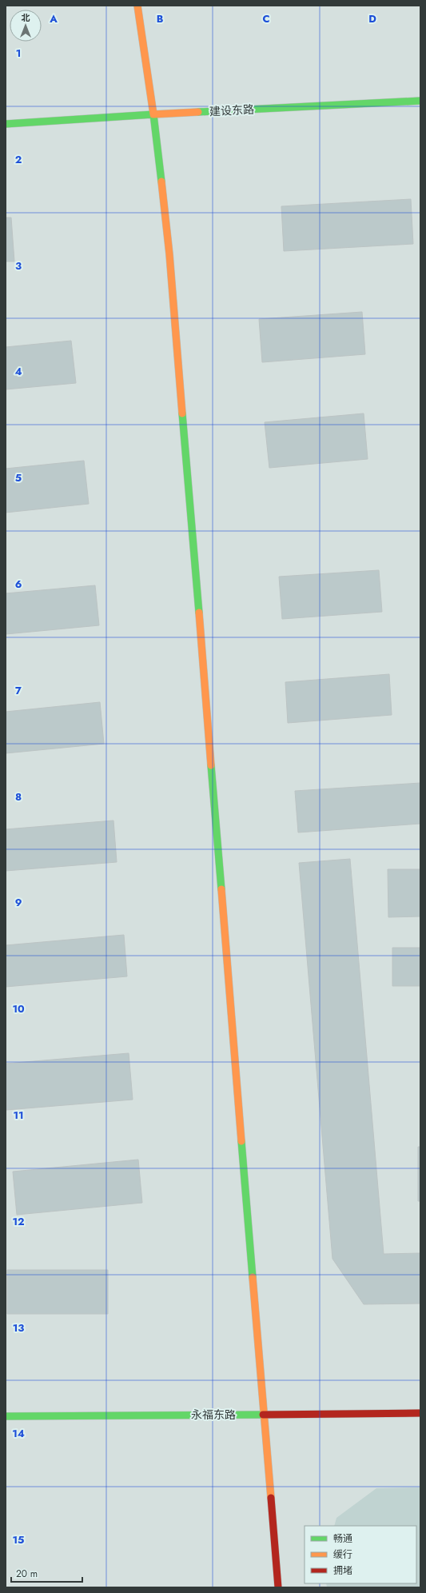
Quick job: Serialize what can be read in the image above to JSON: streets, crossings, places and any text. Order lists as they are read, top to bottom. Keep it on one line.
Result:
{"streets":{"street":["建设东路","永福东路"]},"legend":["畅通","缓行","拥堵"],"scale_bar":"20 m","north":"top","grid":{"columns":["A","B","C","D"],"rows":["1","2","3","4","5","6","7","8","9","10","11","12","13","14","15"]}}
